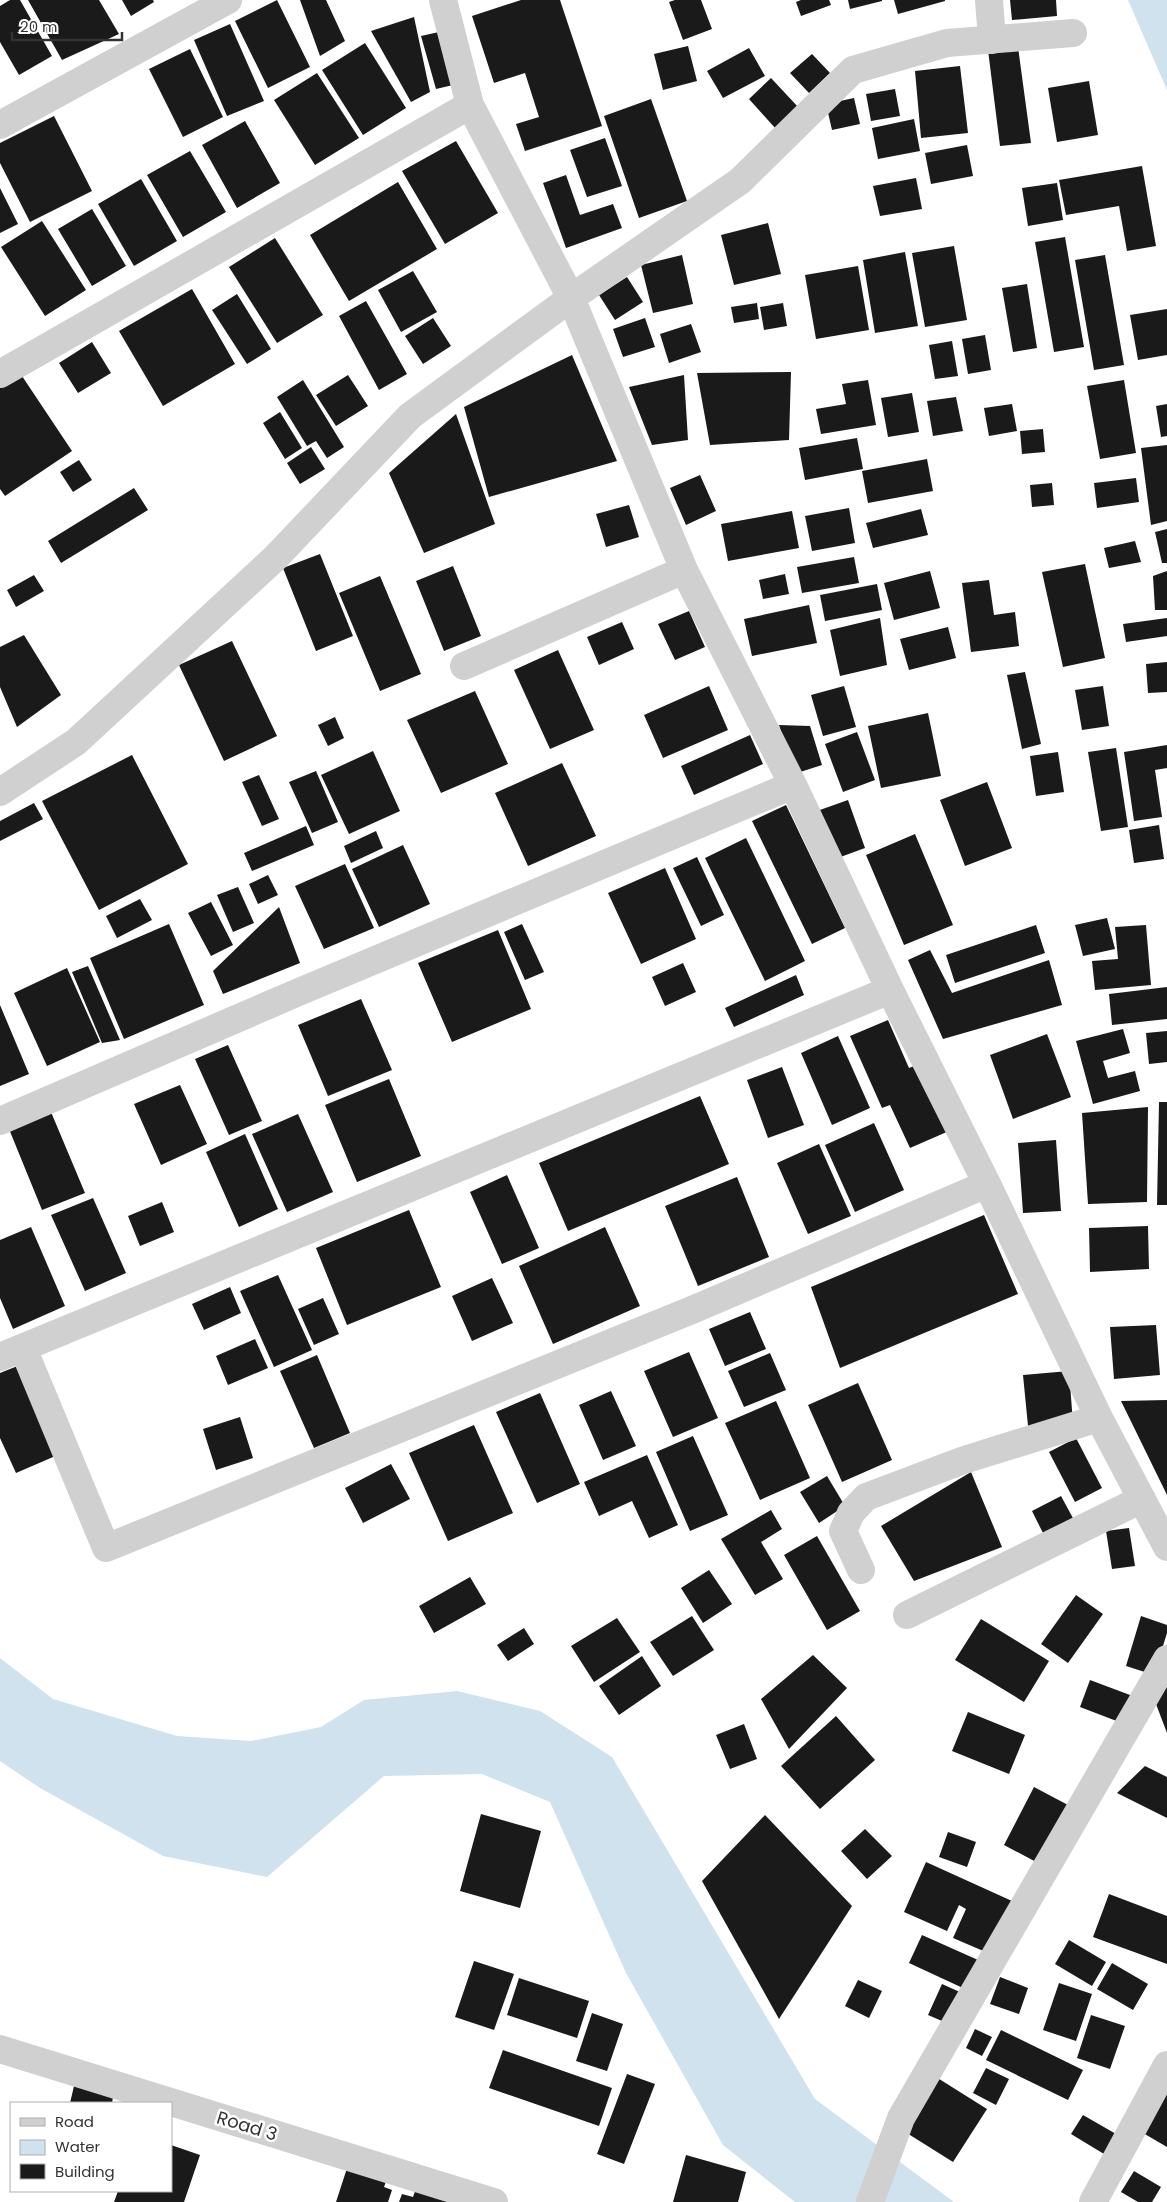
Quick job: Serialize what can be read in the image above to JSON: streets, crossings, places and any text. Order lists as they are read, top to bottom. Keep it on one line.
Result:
{"streets":{"street":["Road 3"]},"legend":["Road","Water","Building"],"scale_bar":"20 m"}
